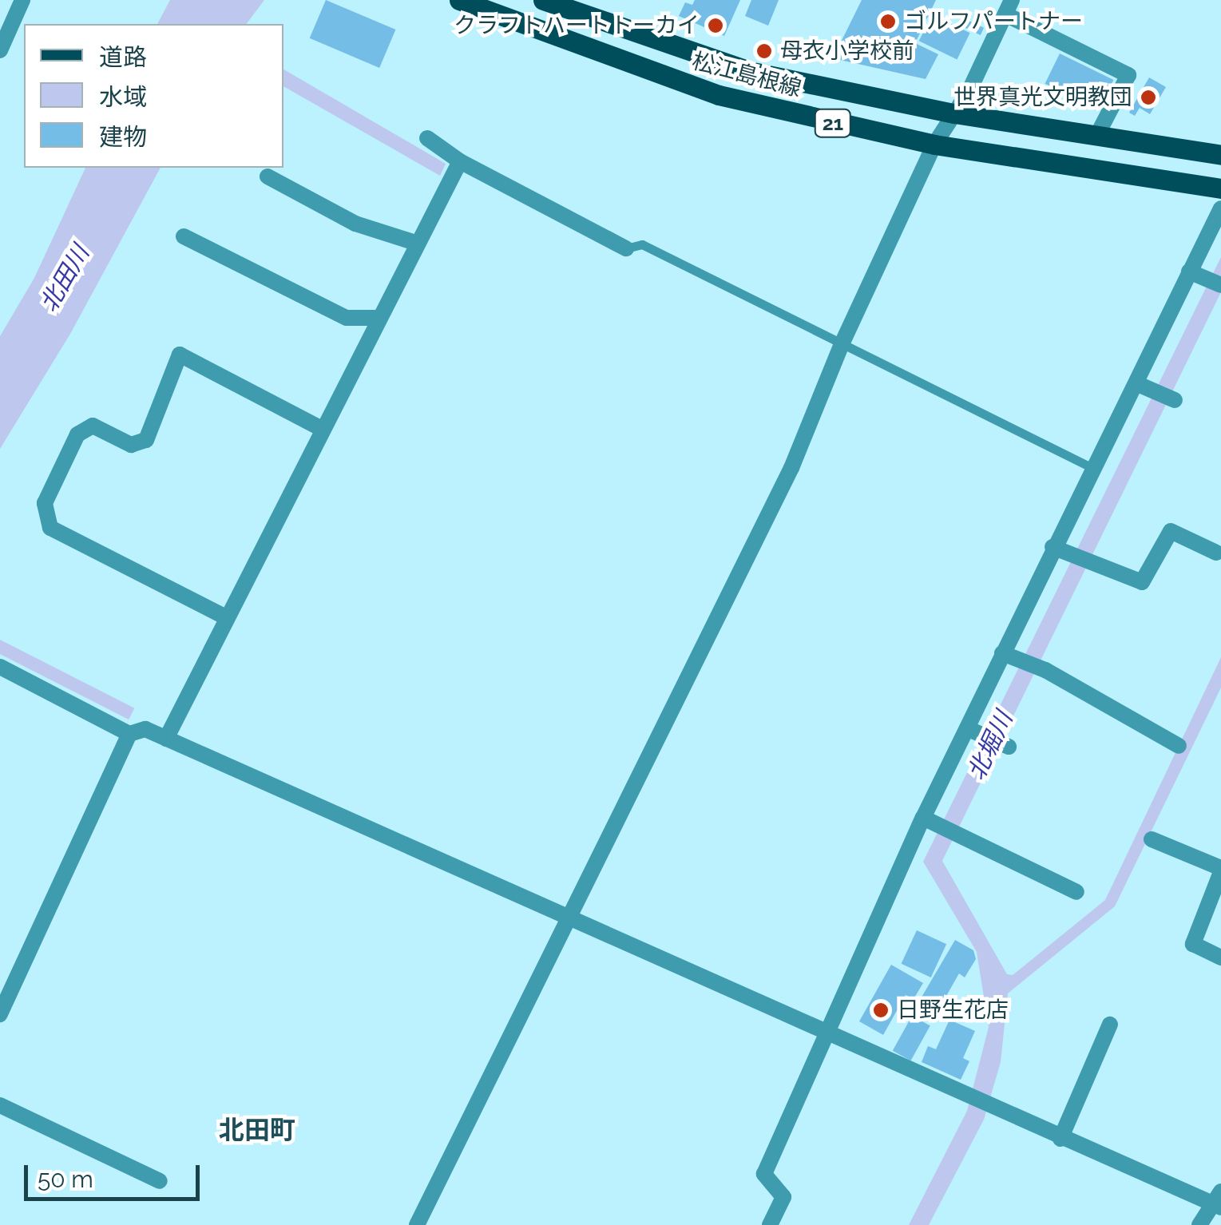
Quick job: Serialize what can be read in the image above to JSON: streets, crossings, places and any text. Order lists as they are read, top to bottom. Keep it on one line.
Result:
{"streets":{"main road":["松江島根線","21"]},"districts":["北田町"],"water":["北田川","北堀川"],"places":["ゴルフパートナー","クラフトハートトーカイ","母衣小学校前","世界真光文明教団","日野生花店"],"legend":["道路","水域","建物"],"scale_bar":"50 m"}
